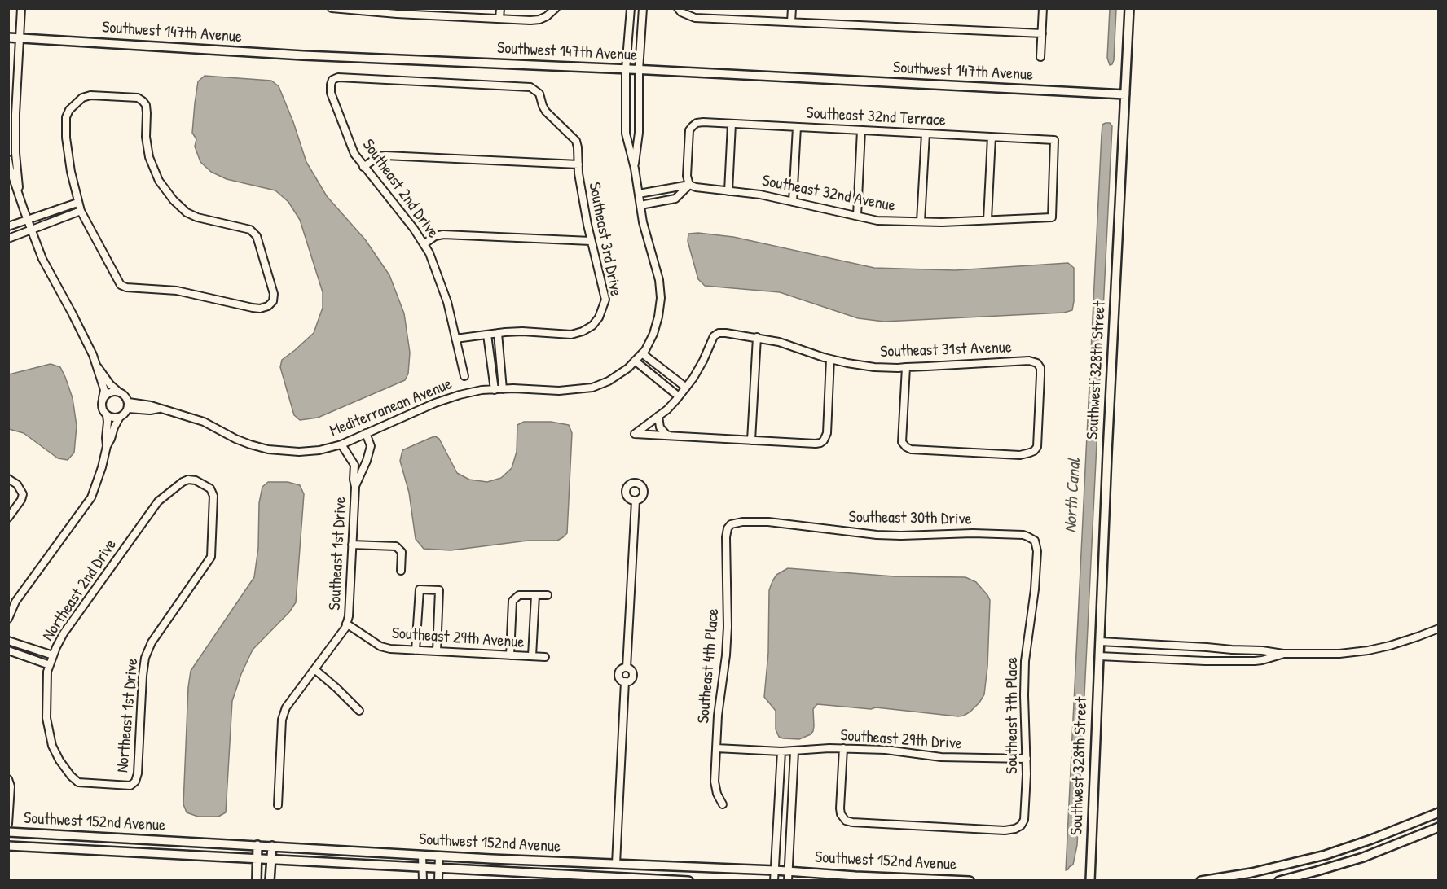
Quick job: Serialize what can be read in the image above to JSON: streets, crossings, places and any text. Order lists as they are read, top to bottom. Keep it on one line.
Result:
{"streets":{"street":["Southwest 147th Avenue","Southeast 32nd Terrace","Southeast 2nd Drive","Southeast 32nd Avenue","Southeast 3rd Drive","Southeast 31st Avenue","Southwest 328th Street","Mediterranean Avenue","Southeast 30th Drive","Southeast 1st Drive","Northeast 2nd Drive","Southeast 29th Avenue","Southeast 4th Place","Northeast 1st Drive","Southeast 7th Place","Southeast 29th Drive","Southwest 152nd Avenue"]},"crossings":[["Southwest 147th Avenue","Southwest 328th Street"],["Southwest 147th Avenue","Mediterranean Avenue"],["Southeast 32nd Terrace","Southeast 32nd Avenue"],["Southeast 2nd Drive","Southeast 3rd Drive"],["Southeast 32nd Avenue","Mediterranean Avenue"],["Mediterranean Avenue","Southeast 1st Drive"],["Southeast 30th Drive","Southeast 4th Place"],["Southeast 30th Drive","Southeast 7th Place"],["Southeast 1st Drive","Southeast 29th Avenue"],["Northeast 2nd Drive","Northeast 1st Drive"],["Southeast 4th Place","Southeast 29th Drive"],["Southeast 7th Place","Southeast 29th Drive"]],"water":["North Canal"]}
